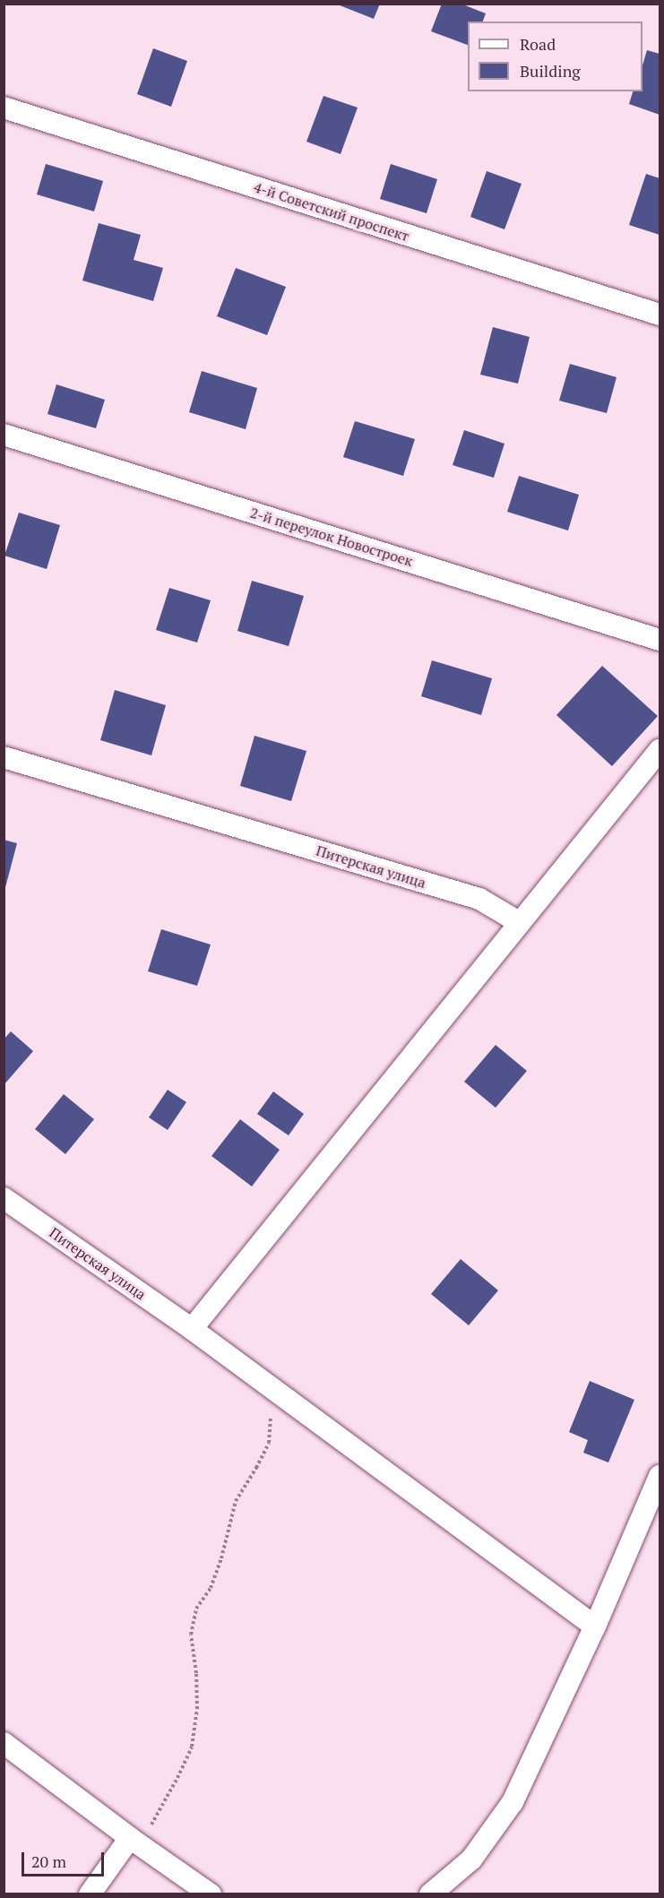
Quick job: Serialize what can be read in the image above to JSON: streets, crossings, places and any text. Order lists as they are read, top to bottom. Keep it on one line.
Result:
{"streets":{"street":["4-й Советский проспект","2-й переулок Новостроек","Питерская улица"]},"legend":["Road","Building"],"scale_bar":"20 m"}
